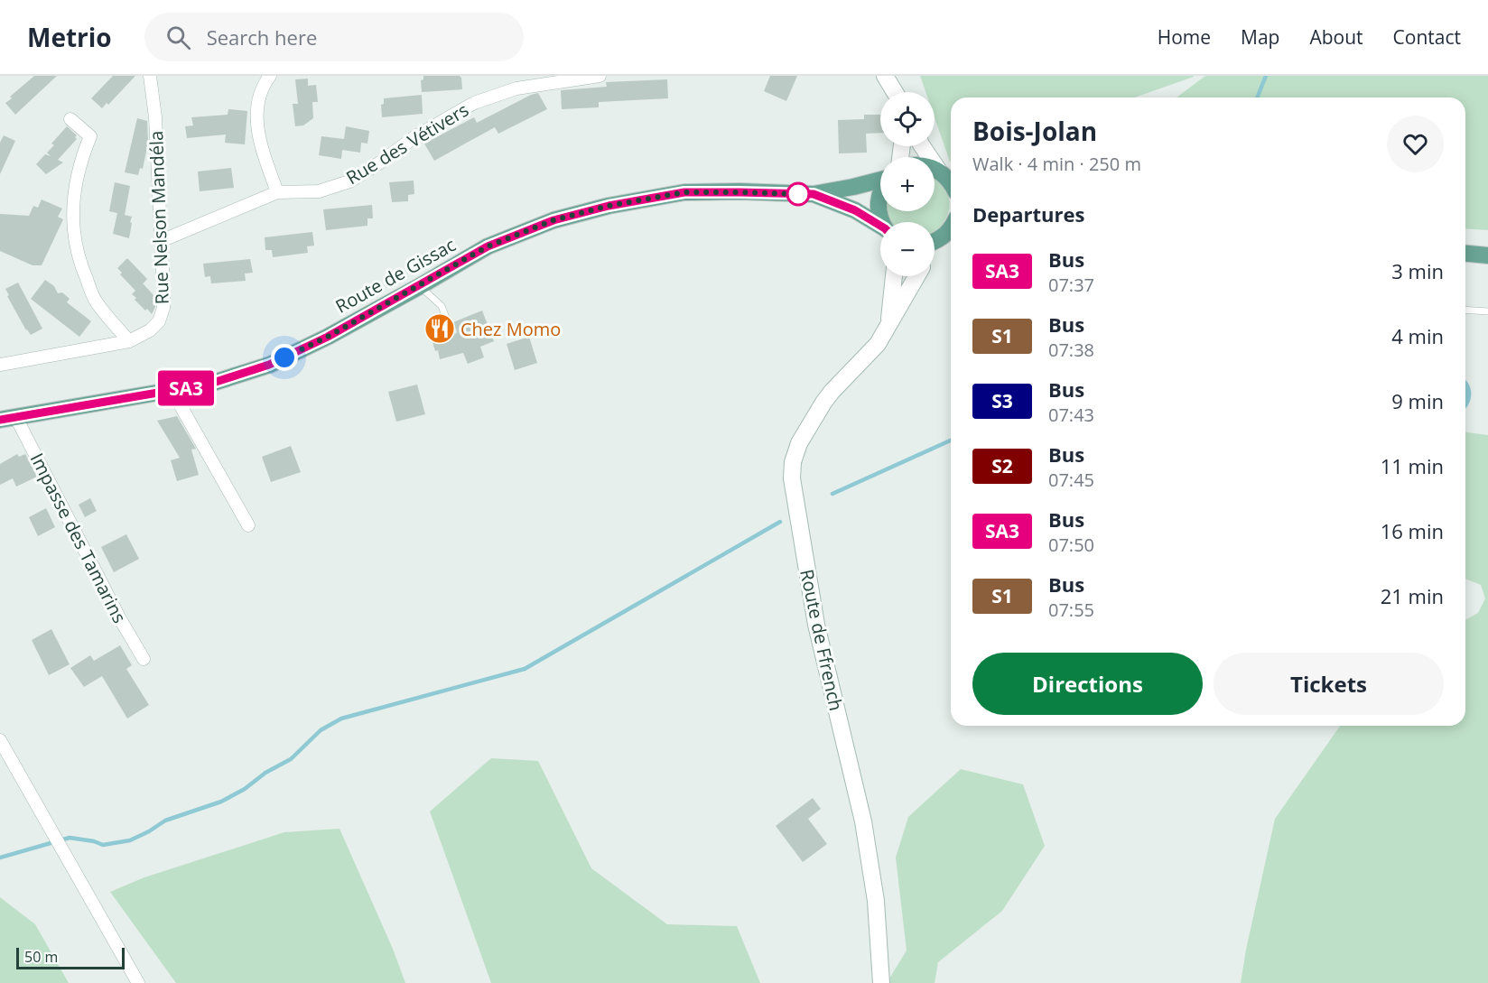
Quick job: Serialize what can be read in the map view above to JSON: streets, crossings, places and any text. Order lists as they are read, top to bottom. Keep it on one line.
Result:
{"streets":{"main road":["Route de Gissac","Route de Ffrench"],"street":["Rue des Vétivers","Rue Nelson Mandéla","Impasse des Tamarins"]},"crossings":[["Route de Gissac","Impasse des Tamarins"]],"places":{"restaurant":["Chez Momo"]},"lines":["bus line SA3"],"scale_bar":"50 m","page":{"header":"Metrio","search":"Search here","nav":["Home","Map","About","Contact"],"on_map":"SA3","map_buttons":["+","−"],"heading":[["Bois-Jolan","Walk · 4 min · 250 m"],"Departures"],"list":[{"mark":"SA3","name":"Bus","note":"07:37","value":"3 min"},{"mark":"S1","name":"Bus","note":"07:38","value":"4 min"},{"mark":"S3","name":"Bus","note":"07:43","value":"9 min"},{"mark":"S2","name":"Bus","note":"07:45","value":"11 min"},{"mark":"SA3","name":"Bus","note":"07:50","value":"16 min"},{"mark":"S1","name":"Bus","note":"07:55","value":"21 min"}],"buttons":["Directions","Tickets"],"scale":"50 m"}}
